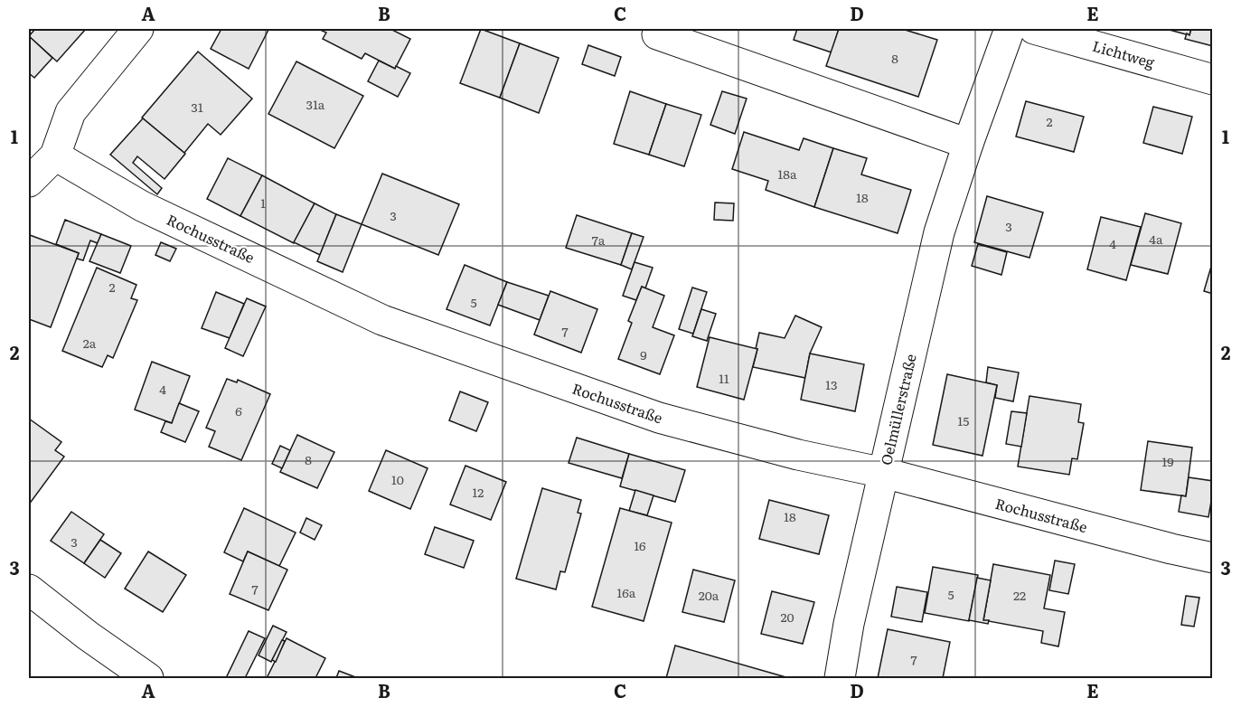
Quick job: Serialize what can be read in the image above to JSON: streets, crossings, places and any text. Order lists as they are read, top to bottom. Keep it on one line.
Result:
{"streets":{"street":["Lichtweg","Rochusstraße","Oelmüllerstraße"]},"crossings":[["Rochusstraße","Oelmüllerstraße"]],"house_numbers":["8","31a","31","2","18a","18","1","3","3","4a","7a","4","2","5","7","2a","9","11","13","4","6","15","8","19","10","12","18","3","16","7","16a","5","20a","22","20","7"],"grid":{"columns":["A","B","C","D","E"],"rows":["1","2","3"]}}
